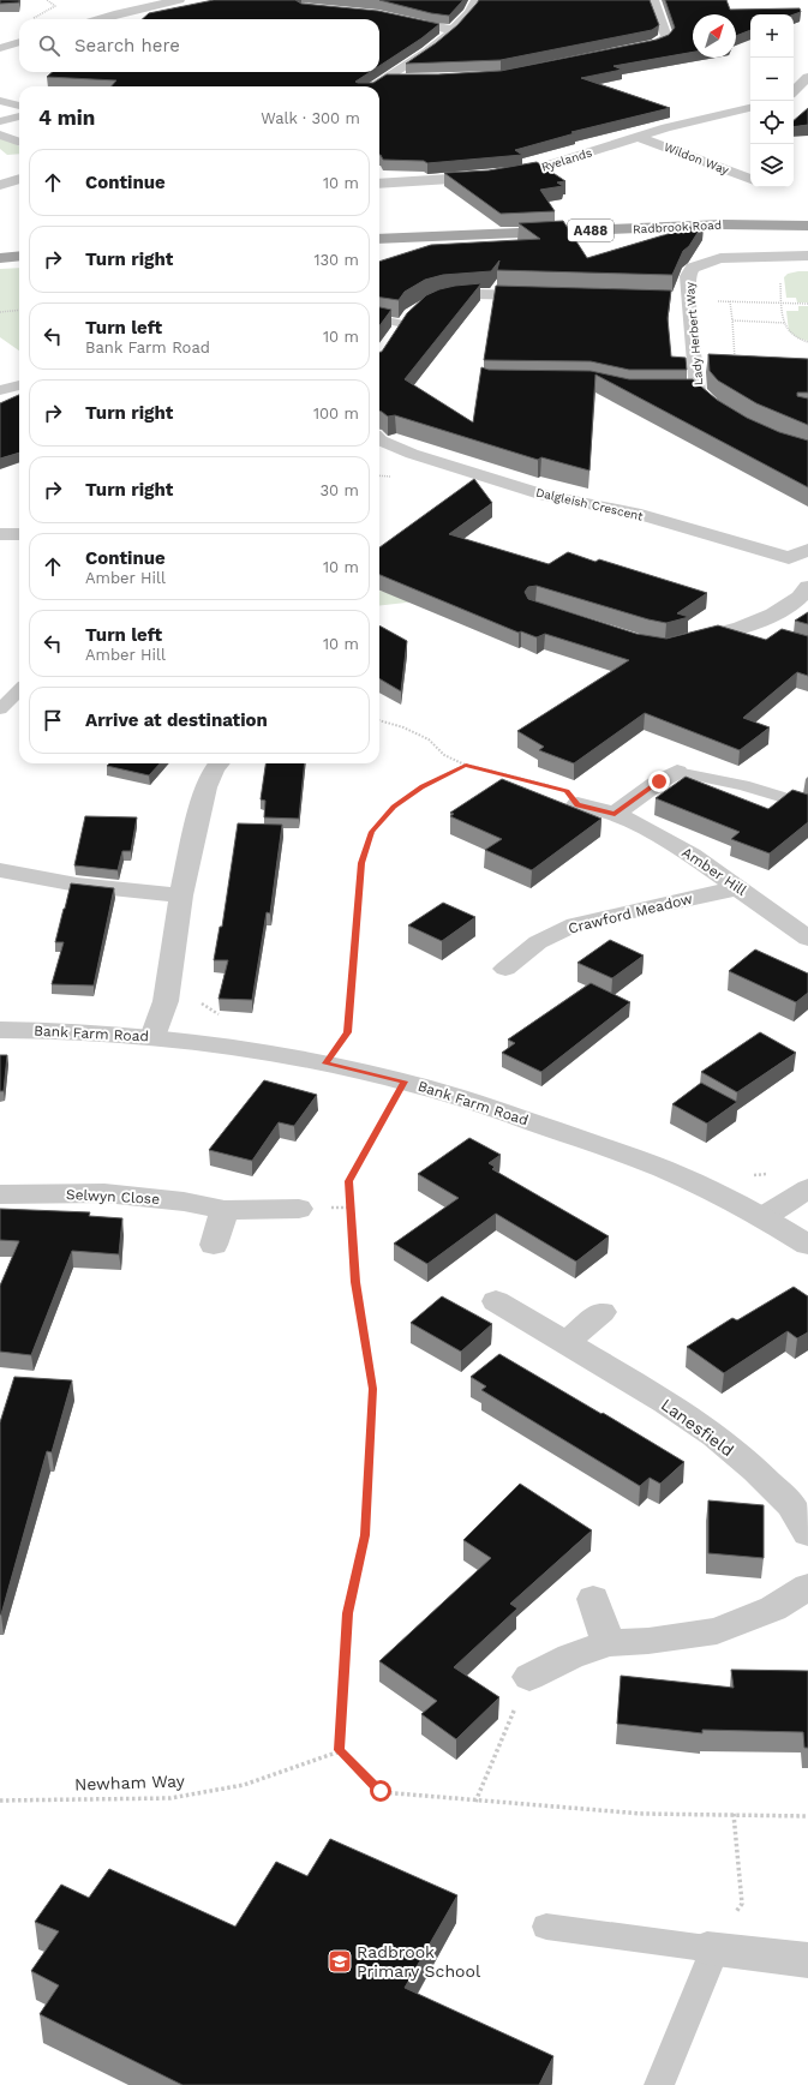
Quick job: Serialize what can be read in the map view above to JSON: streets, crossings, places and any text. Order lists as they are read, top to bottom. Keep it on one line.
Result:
{"streets":{"main road":["Radbrook Road","A488"],"street":["Wildon Way","Ryelands","Lady Herbert Way","Dalgleish Crescent","Amber Hill","Crawford Meadow","Bank Farm Road","Selwyn Close","Lanesfield"],"path":["Newham Way"]},"crossings":[["Wildon Way","Ryelands"],["Amber Hill","Crawford Meadow"]],"places":{"school or university":["Radbrook Primary School"]},"north":"top right","page":{"map_buttons":["+","−"],"search":"Search here","heading":["4 min","Walk · 300 m"],"list":[["Continue","10 m"],["Turn right","130 m"],["Turn left","Bank Farm Road","10 m"],["Turn right","100 m"],["Turn right","30 m"],["Continue","Amber Hill","10 m"],["Turn left","Amber Hill","10 m"],"Arrive at destination"]}}
